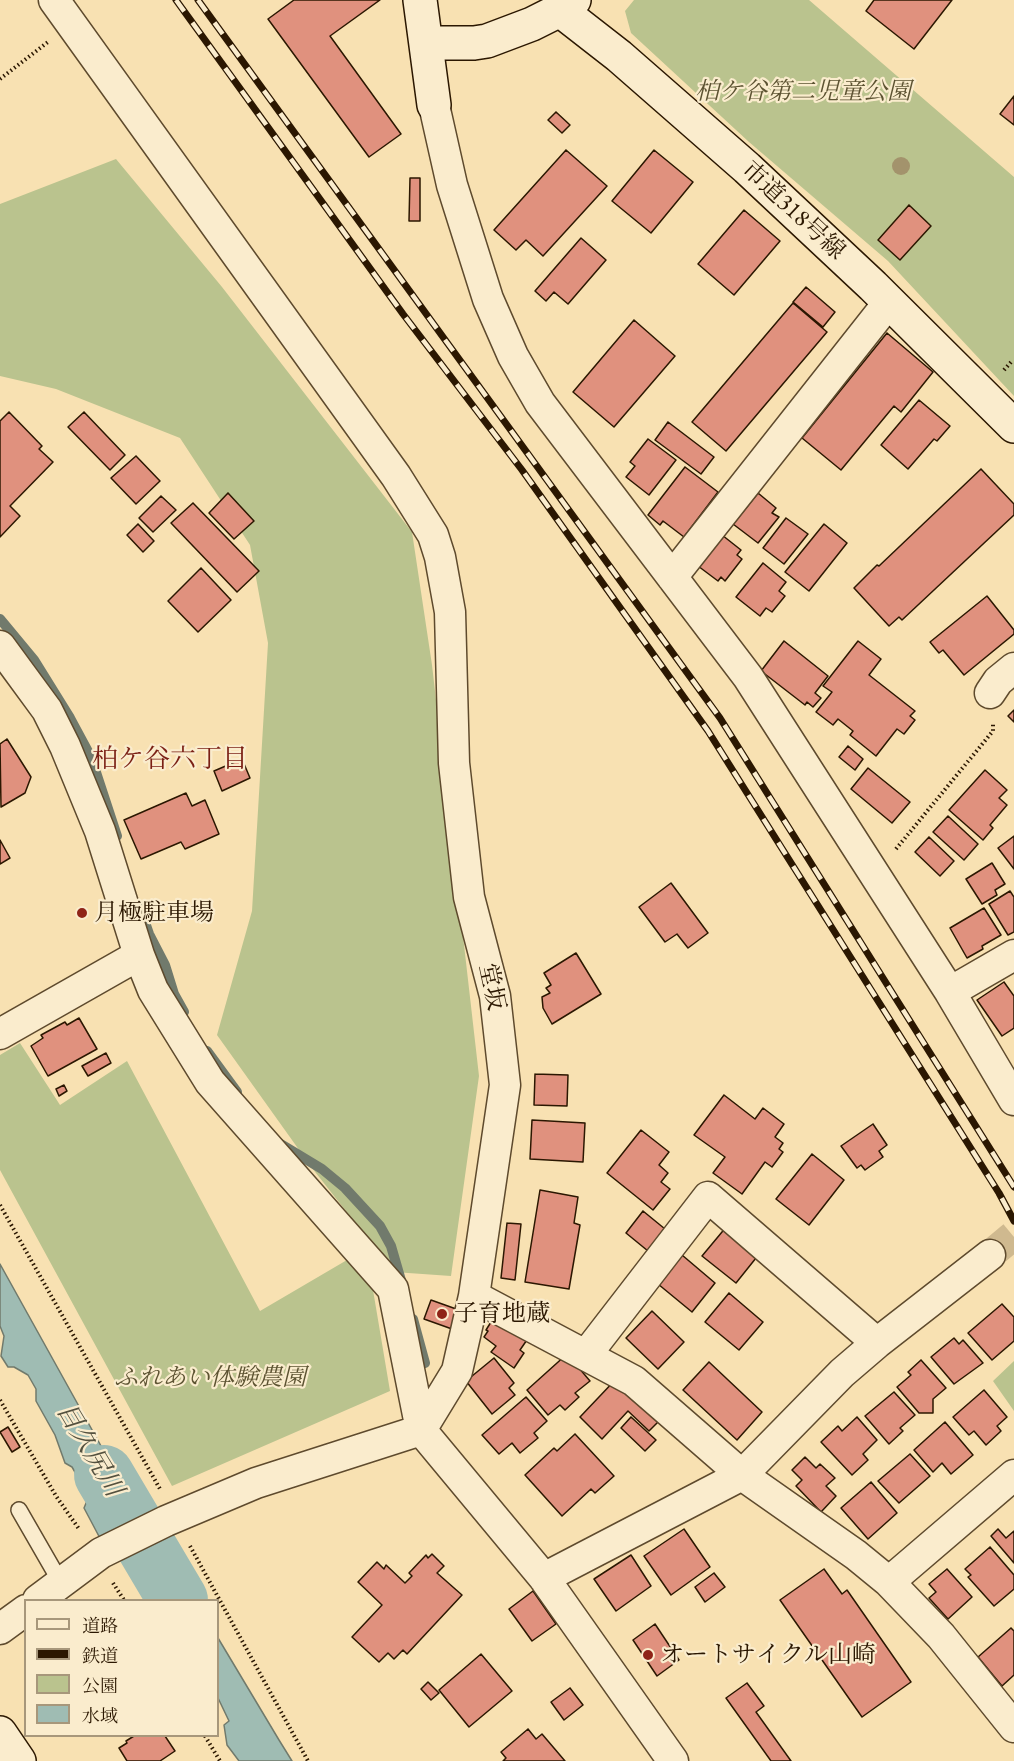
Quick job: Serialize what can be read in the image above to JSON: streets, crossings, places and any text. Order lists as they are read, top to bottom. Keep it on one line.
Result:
{"streets":{"street":["市道318号線","堂坂"]},"districts":["柏ケ谷六丁目"],"water":["目久尻川"],"parks":["柏ケ谷第二児童公園","ふれあい体験農園"],"places":["月極駐車場","子育地蔵","オートサイクル山崎"],"legend":["道路","鉄道","公園","水域"]}
